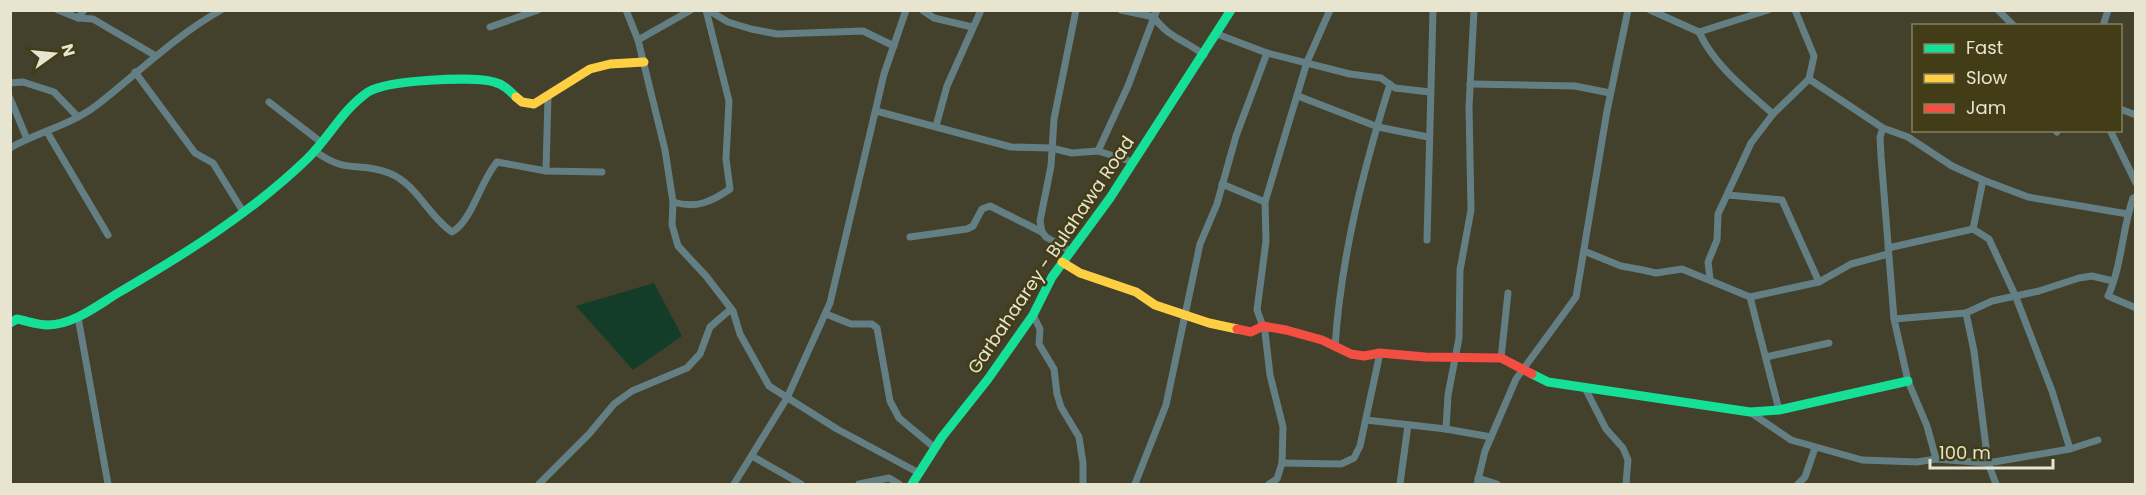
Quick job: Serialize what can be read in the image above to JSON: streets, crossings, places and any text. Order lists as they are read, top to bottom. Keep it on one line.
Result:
{"streets":{"street":["Garbahaarey - Bulahawa Road"]},"legend":["Fast","Slow","Jam"],"scale_bar":"100 m","north":"right"}
